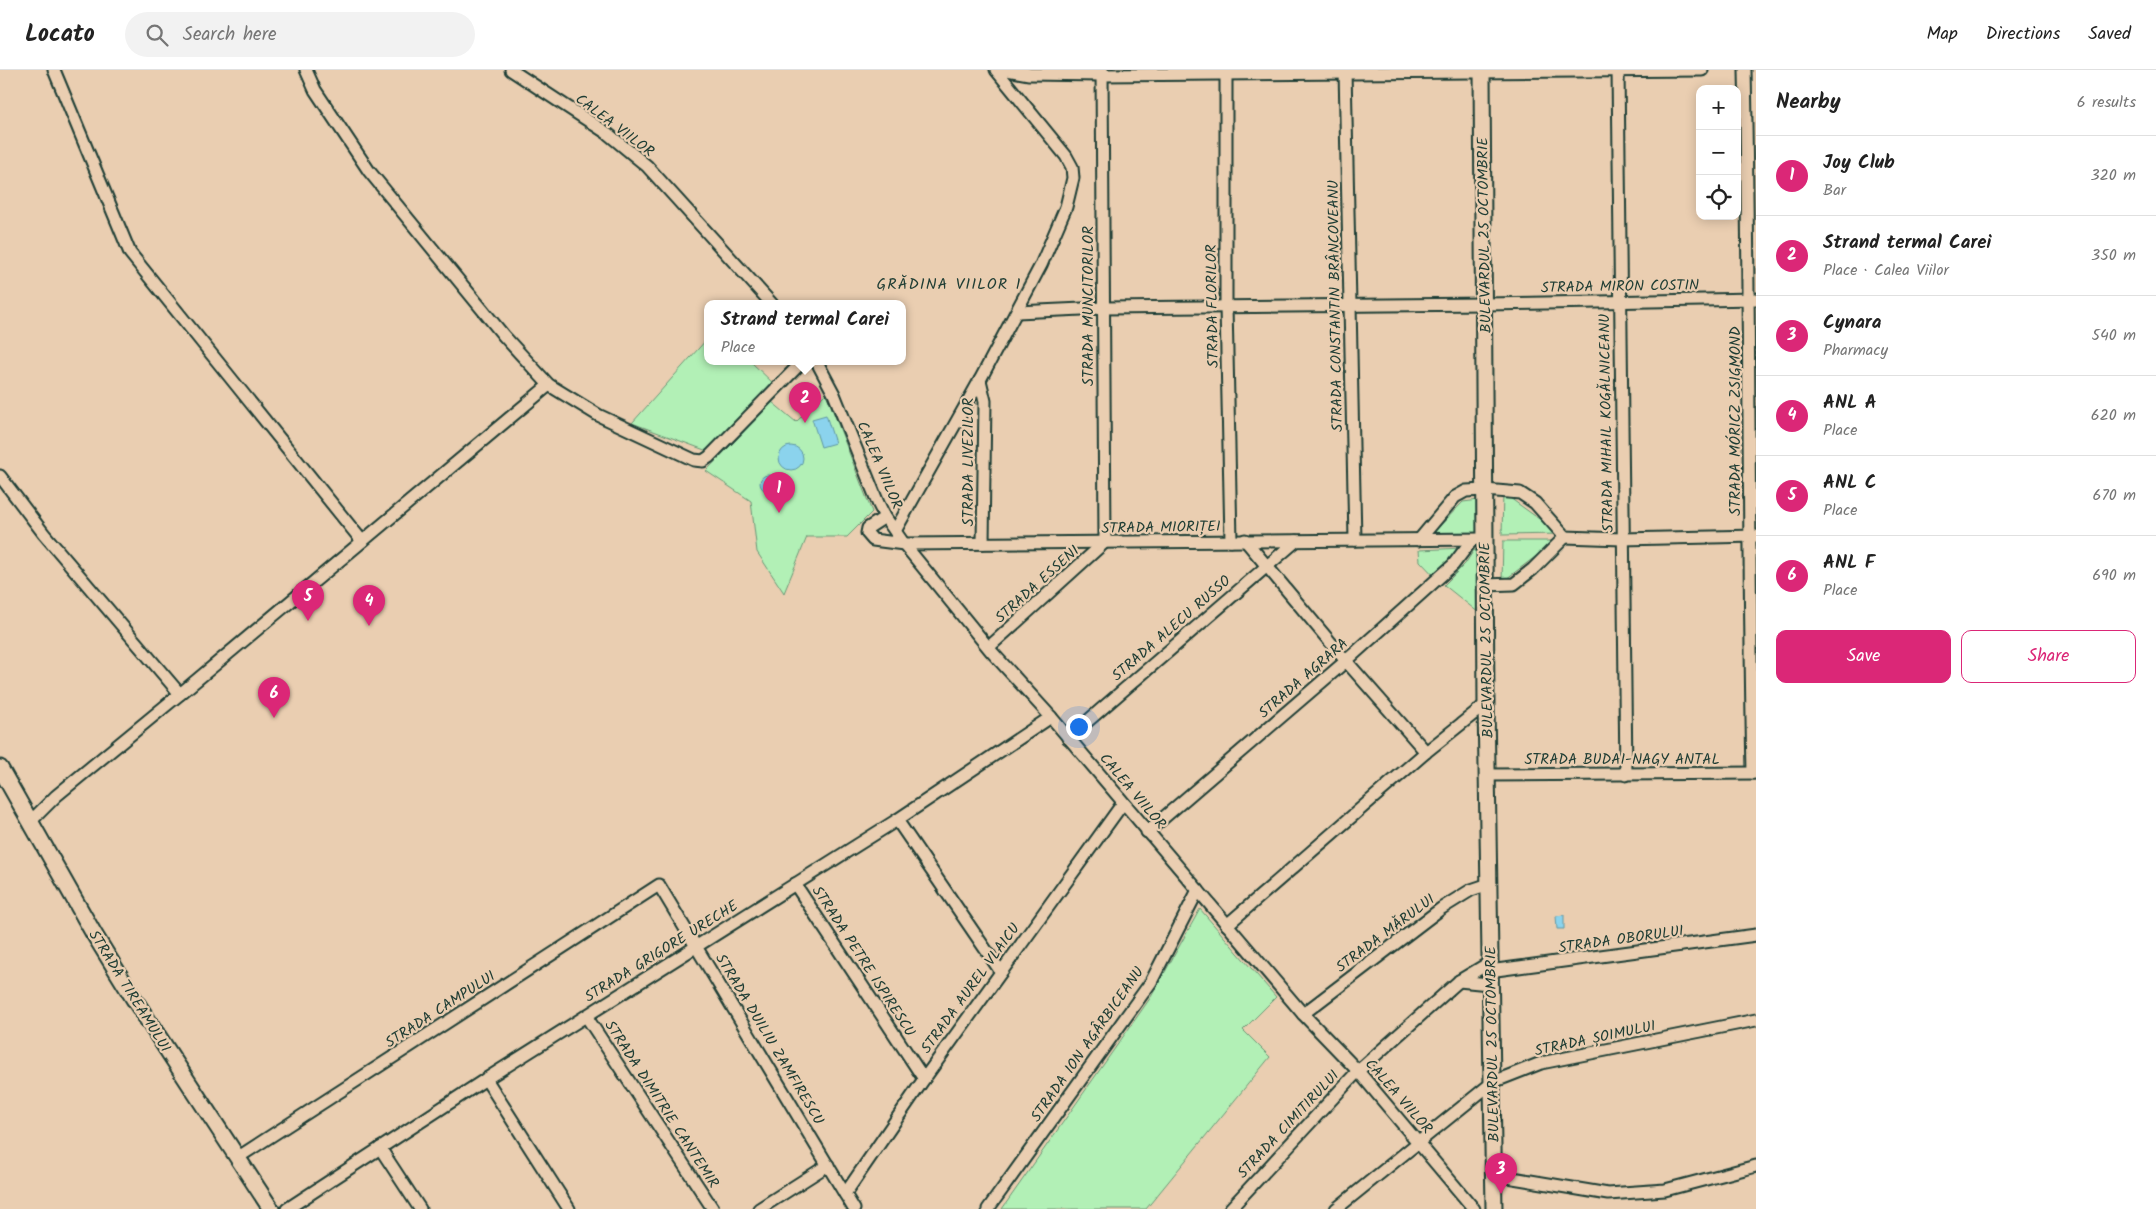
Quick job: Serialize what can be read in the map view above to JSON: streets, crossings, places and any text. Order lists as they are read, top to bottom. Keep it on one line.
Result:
{"streets":{"main road":["BULEVARDUL 25 OCTOMBRIE","STRADA TIREAMULUI"],"street":["CALEA VIILOR","STRADA MIRON COSTIN","STRADA MUNCITORILOR","STRADA FLORILOR","STRADA CONSTANTIN BRÂNCOVEANU","STRADA MÓRICZ ZSIGMOND","STRADA MIHAIL KOGĂLNICEANU","STRADA LIVEZILOR","STRADA MIORIȚEI","STRADA ESSENI","STRADA ALECU RUSSO","STRADA AGRARA","STRADA BUDAI-NAGY ANTAL","STRADA MĂRULUI","STRADA OBORULUI","STRADA GRIGORE URECHE","STRADA PETRE ISPIRESCU","STRADA AUREL VLAICU","STRADA CAMPULUI","STRADA ȘOIMULUI","STRADA DUILIU ZAMFIRESCU","STRADA ION AGÂRBICEANU","STRADA DIMITRIE CANTEMIR","STRADA CIMITIRULUI"]},"crossings":[["CALEA VIILOR","STRADA LIVEZILOR"],["CALEA VIILOR","STRADA MIORIȚEI"],["CALEA VIILOR","STRADA ESSENI"],["CALEA VIILOR","STRADA ALECU RUSSO"],["CALEA VIILOR","STRADA AGRARA"],["CALEA VIILOR","STRADA MĂRULUI"],["CALEA VIILOR","STRADA GRIGORE URECHE"],["CALEA VIILOR","STRADA AUREL VLAICU"],["CALEA VIILOR","STRADA ȘOIMULUI"],["CALEA VIILOR","STRADA ION AGÂRBICEANU"],["CALEA VIILOR","STRADA CIMITIRULUI"],["BULEVARDUL 25 OCTOMBRIE","STRADA MIRON COSTIN"],["BULEVARDUL 25 OCTOMBRIE","STRADA MIORIȚEI"],["BULEVARDUL 25 OCTOMBRIE","STRADA AGRARA"],["BULEVARDUL 25 OCTOMBRIE","STRADA BUDAI-NAGY ANTAL"],["BULEVARDUL 25 OCTOMBRIE","STRADA MĂRULUI"],["BULEVARDUL 25 OCTOMBRIE","STRADA OBORULUI"],["BULEVARDUL 25 OCTOMBRIE","STRADA ȘOIMULUI"],["BULEVARDUL 25 OCTOMBRIE","STRADA CIMITIRULUI"],["STRADA MIRON COSTIN","STRADA MUNCITORILOR"],["STRADA MIRON COSTIN","STRADA FLORILOR"],["STRADA MIRON COSTIN","STRADA CONSTANTIN BRÂNCOVEANU"],["STRADA MIRON COSTIN","STRADA MÓRICZ ZSIGMOND"],["STRADA MIRON COSTIN","STRADA MIHAIL KOGĂLNICEANU"],["STRADA MIRON COSTIN","STRADA LIVEZILOR"],["STRADA MUNCITORILOR","STRADA MIORIȚEI"],["STRADA MUNCITORILOR","STRADA ESSENI"],["STRADA FLORILOR","STRADA MIORIȚEI"],["STRADA CONSTANTIN BRÂNCOVEANU","STRADA MIORIȚEI"],["STRADA MÓRICZ ZSIGMOND","STRADA BUDAI-NAGY ANTAL"],["STRADA MIHAIL KOGĂLNICEANU","STRADA BUDAI-NAGY ANTAL"],["STRADA LIVEZILOR","STRADA MIORIȚEI"],["STRADA MIORIȚEI","STRADA ESSENI"],["STRADA MIORIȚEI","STRADA ALECU RUSSO"],["STRADA MIORIȚEI","STRADA AGRARA"],["STRADA OBORULUI","STRADA CIMITIRULUI"],["STRADA GRIGORE URECHE","STRADA PETRE ISPIRESCU"],["STRADA GRIGORE URECHE","STRADA DUILIU ZAMFIRESCU"],["STRADA GRIGORE URECHE","STRADA DIMITRIE CANTEMIR"],["STRADA PETRE ISPIRESCU","STRADA AUREL VLAICU"],["STRADA AUREL VLAICU","STRADA DUILIU ZAMFIRESCU"],["STRADA TIREAMULUI","STRADA CAMPULUI"],["STRADA CAMPULUI","STRADA DUILIU ZAMFIRESCU"]],"districts":["GRĂDINA VIILOR 1"],"page":{"header":"Locato","search":"Search here","nav":["Map","Directions","Saved"],"heading":["Nearby","6 results"],"map_buttons":["+","−"],"list":[{"mark":"1","name":"Joy Club","note":"Bar","value":"320 m"},{"mark":"2","name":"Strand termal Carei","note":"Place · Calea Viilor","value":"350 m"},{"mark":"3","name":"Cynara","note":"Pharmacy","value":"540 m"},{"mark":"4","name":"ANL A","note":"Place","value":"620 m"},{"mark":"5","name":"ANL C","note":"Place","value":"670 m"},{"mark":"6","name":"ANL F","note":"Place","value":"690 m"}],"popup":["Strand termal Carei","Place"],"pins":["2","1","5","4","6","3"],"buttons":["Save","Share"]}}
